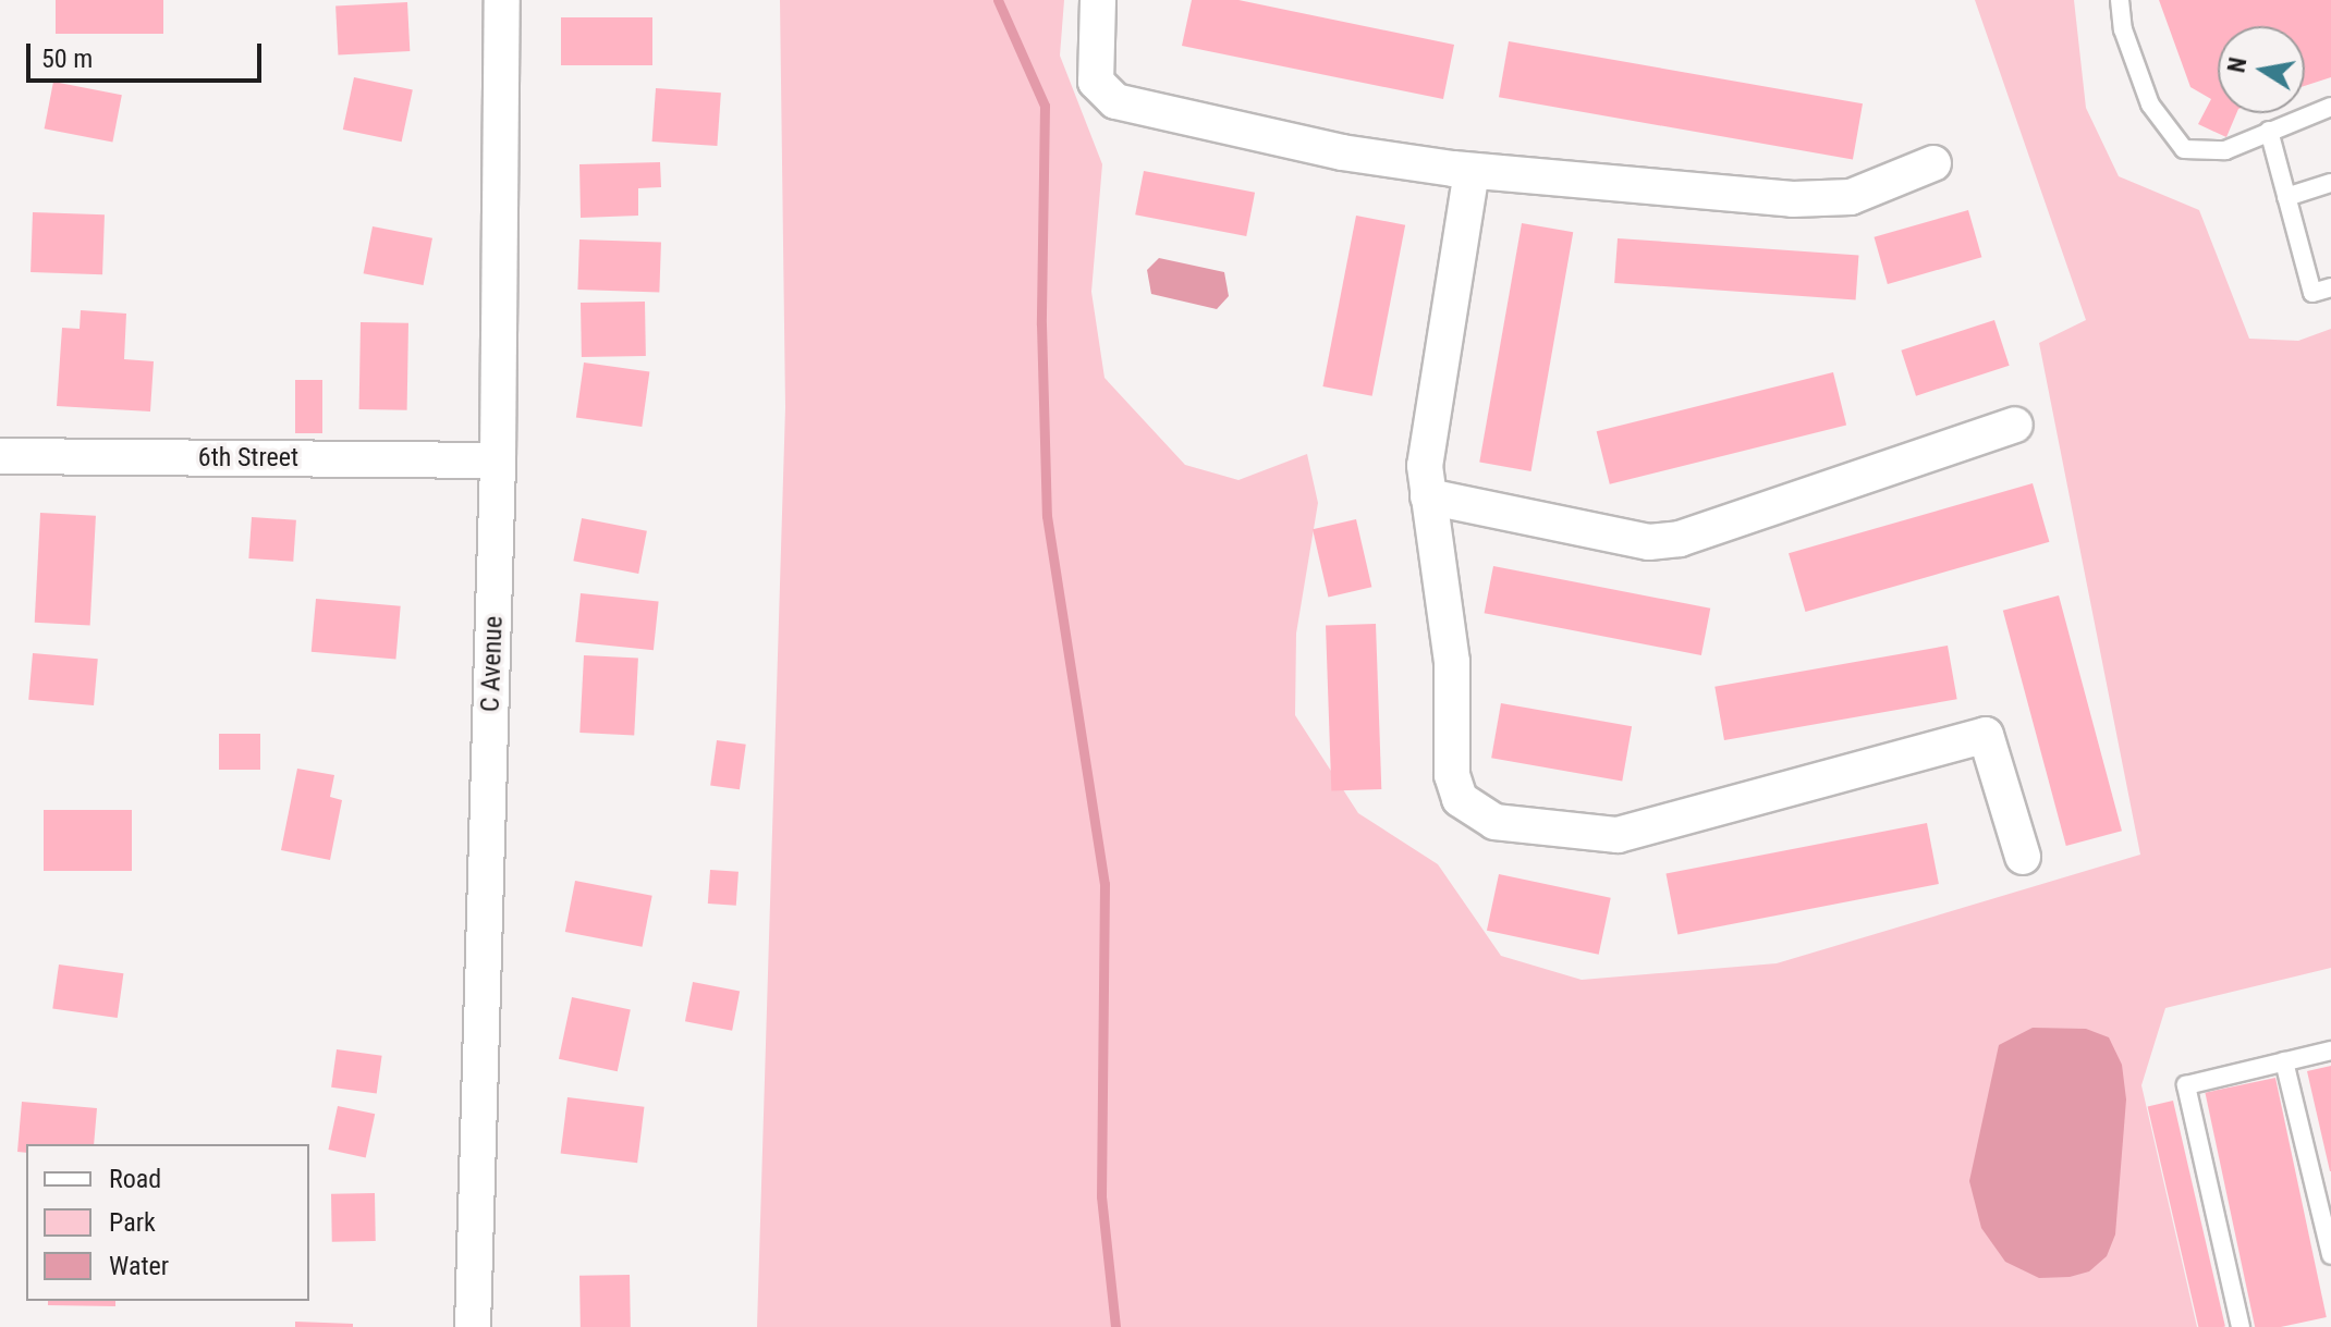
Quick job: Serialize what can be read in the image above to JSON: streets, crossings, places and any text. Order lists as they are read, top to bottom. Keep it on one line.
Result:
{"streets":{"street":["6th Street","C Avenue"]},"crossings":[["6th Street","C Avenue"]],"legend":["Road","Park","Water"],"scale_bar":"50 m","north":"left"}
